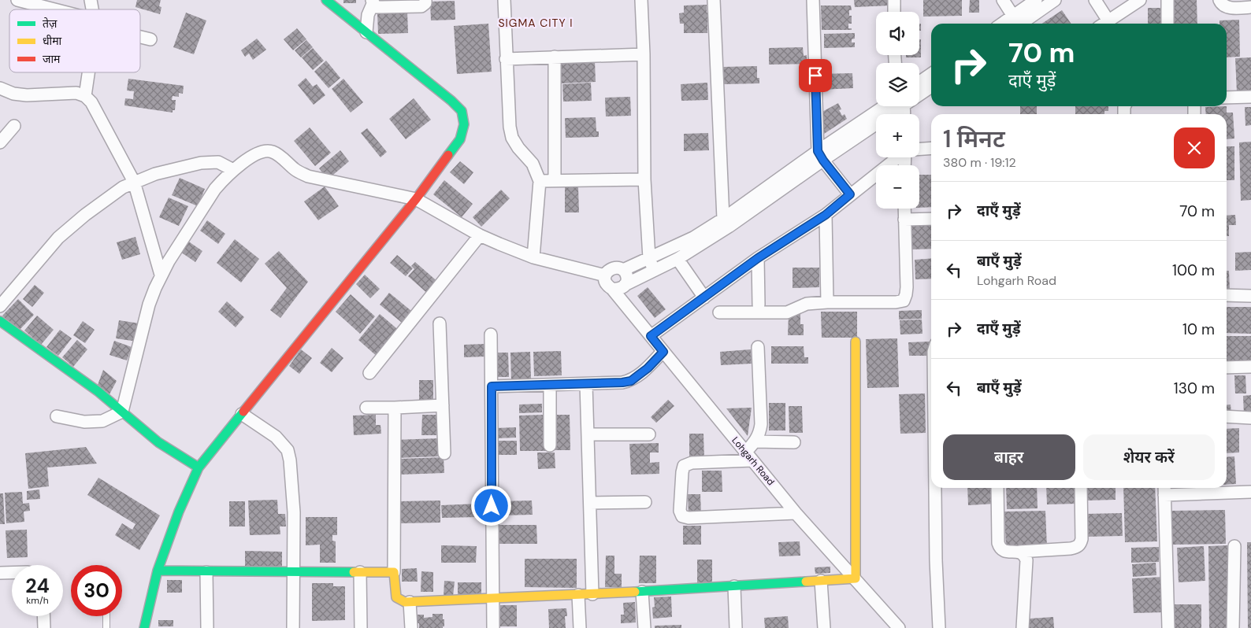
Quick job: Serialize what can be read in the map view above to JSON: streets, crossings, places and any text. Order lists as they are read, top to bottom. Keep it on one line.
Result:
{"streets":{"street":["Lohgarh Road"]},"districts":["SIGMA CITY I"],"legend":["तेज़","धीमा","जाम"],"page":{"map_buttons":["+","−"],"turn":["70 m","दाएँ मुड़ें"],"heading":["1 मिनट","380 m · 19:12"],"list":[{"name":"दाएँ मुड़ें","value":"70 m"},{"name":"बाएँ मुड़ें","note":"Lohgarh Road","value":"100 m"},{"name":"दाएँ मुड़ें","value":"10 m"},{"name":"बाएँ मुड़ें","value":"130 m"}],"buttons":["बाहर","शेयर करें"],"speed":"24 km/h","limit":"30"}}
